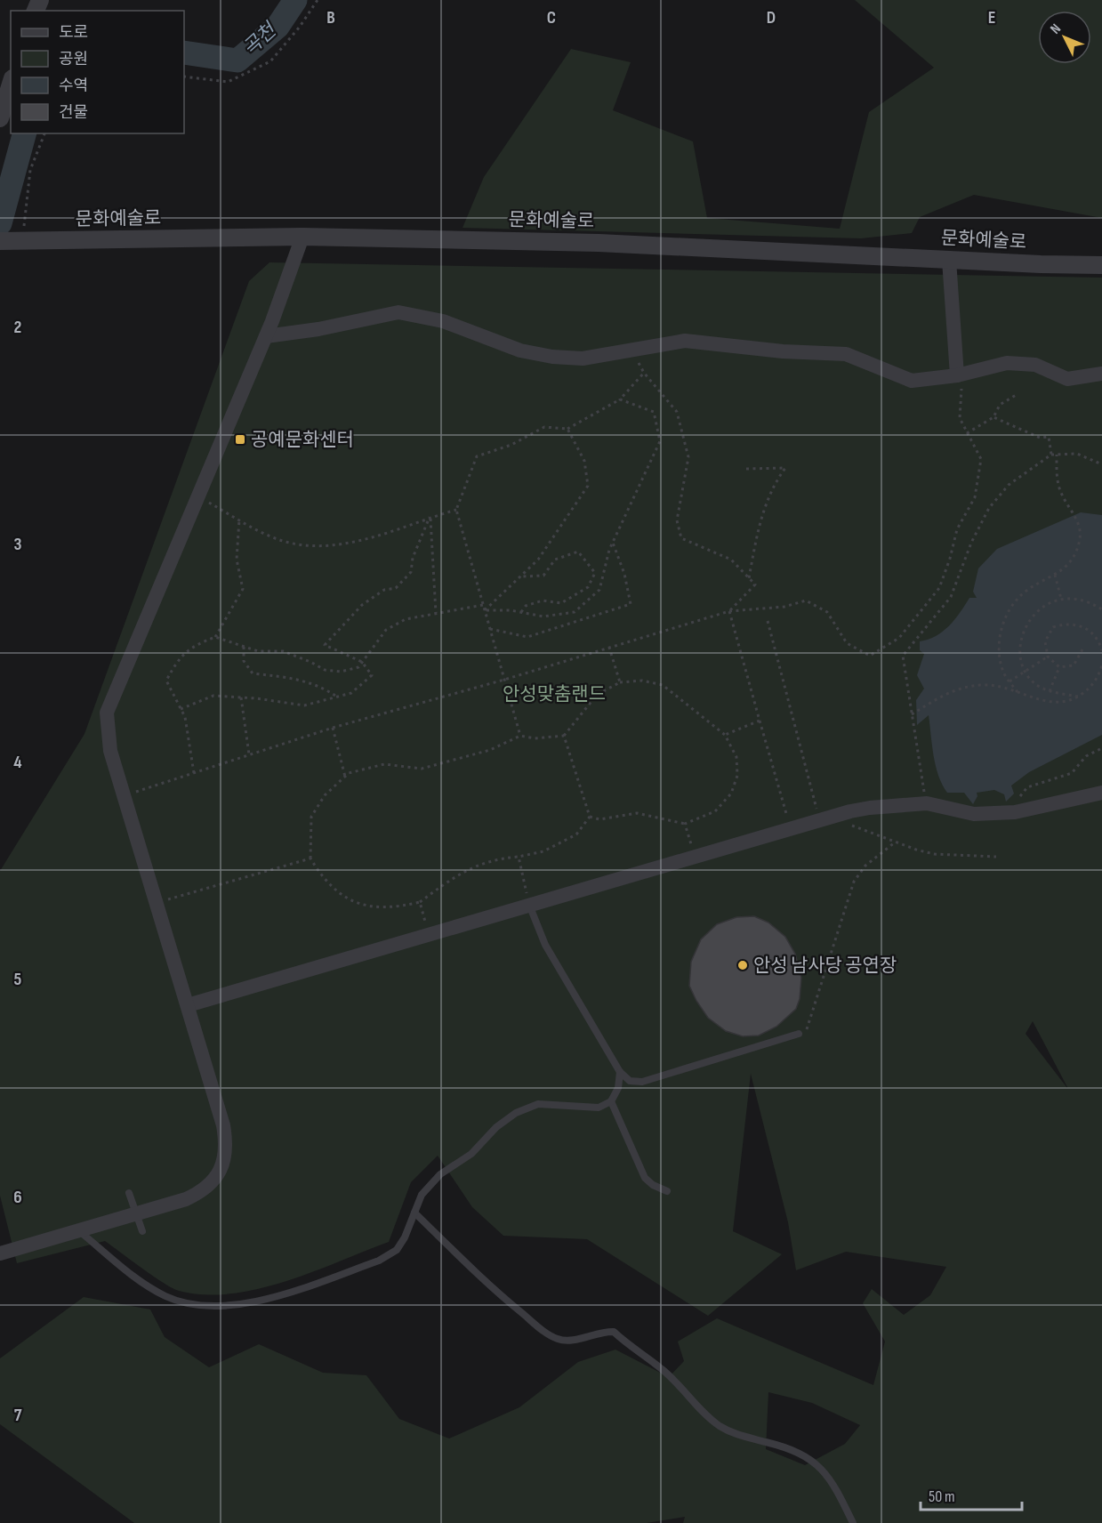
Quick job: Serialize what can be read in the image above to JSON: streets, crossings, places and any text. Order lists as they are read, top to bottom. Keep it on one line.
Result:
{"streets":{"street":["문화예술로"]},"water":["곡천"],"parks":["안성맞춤랜드"],"places":{"transit":["공예문화센터"],"other":["안성 남사당 공연장"]},"legend":["도로","공원","수역","건물"],"scale_bar":"50 m","north":"top left","grid":{"columns":["B","C","D","E"],"rows":["2","3","4","5","6","7"]}}
